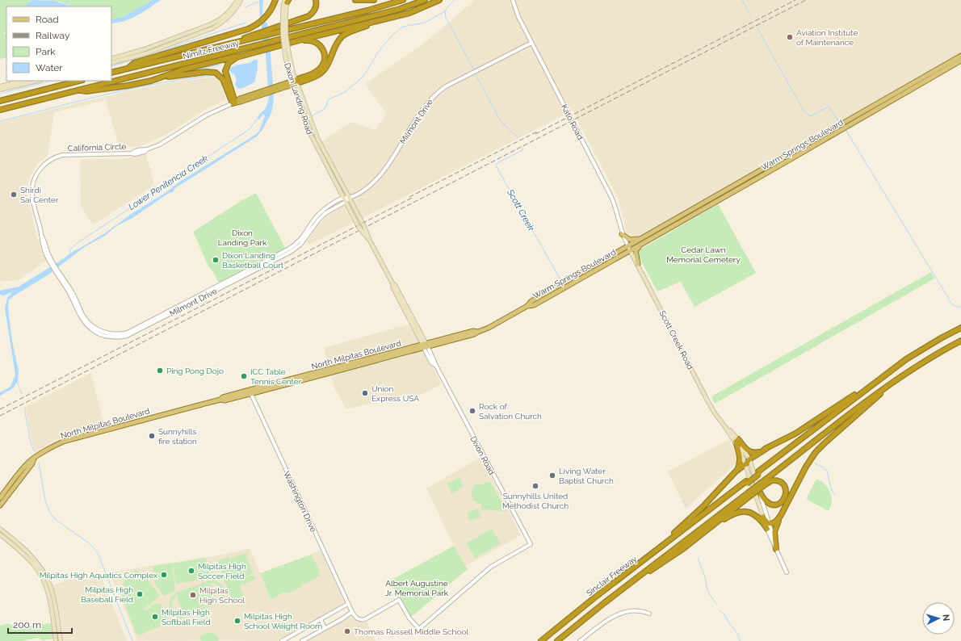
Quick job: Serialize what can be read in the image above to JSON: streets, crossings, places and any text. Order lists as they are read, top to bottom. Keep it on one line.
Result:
{"streets":{"highway":["Nimitz Freeway","California Circle","Sinclair Freeway"],"main road":["Dixon Landing Road","Warm Springs Boulevard","Scott Creek Road","North Milpitas Boulevard"],"street":["Milmont Drive","Kato Road","Dixon Road","Washington Drive"]},"crossings":[["Dixon Landing Road","Milmont Drive"],["Dixon Landing Road","California Circle"],["Dixon Landing Road","North Milpitas Boulevard"],["Dixon Landing Road","Dixon Road"],["Milmont Drive","Kato Road"],["Milmont Drive","California Circle"],["Kato Road","Warm Springs Boulevard"],["Kato Road","Scott Creek Road"],["Warm Springs Boulevard","Scott Creek Road"],["Warm Springs Boulevard","North Milpitas Boulevard"],["North Milpitas Boulevard","Dixon Road"],["North Milpitas Boulevard","Washington Drive"],["Dixon Road","Washington Drive"]],"water":["Lower Penitencia Creek","Scott Creek"],"parks":["Dixon Landing Park","Cedar Lawn Memorial Cemetery","Albert Augustine Jr. Memorial Park"],"places":["Aviation Institute of Maintenance","Shirdi Sai Center","Dixon Landing Basketball Court","Ping Pong Dojo","ICC Table Tennis Center","Union Express USA","Rock of Salvation Church","Sunnyhills fire station","Living Water Baptist Church","Sunnyhills United Methodist Church","Milpitas High Soccer Field","Milpitas High Aquatics Complex","Milpitas High Baseball Field","Milpitas High School","Milpitas High Softball Field","Milpitas High School Weight Room","Thomas Russell Middle School"],"legend":["Road","Railway","Park","Water"],"scale_bar":"200 m","north":"right"}
